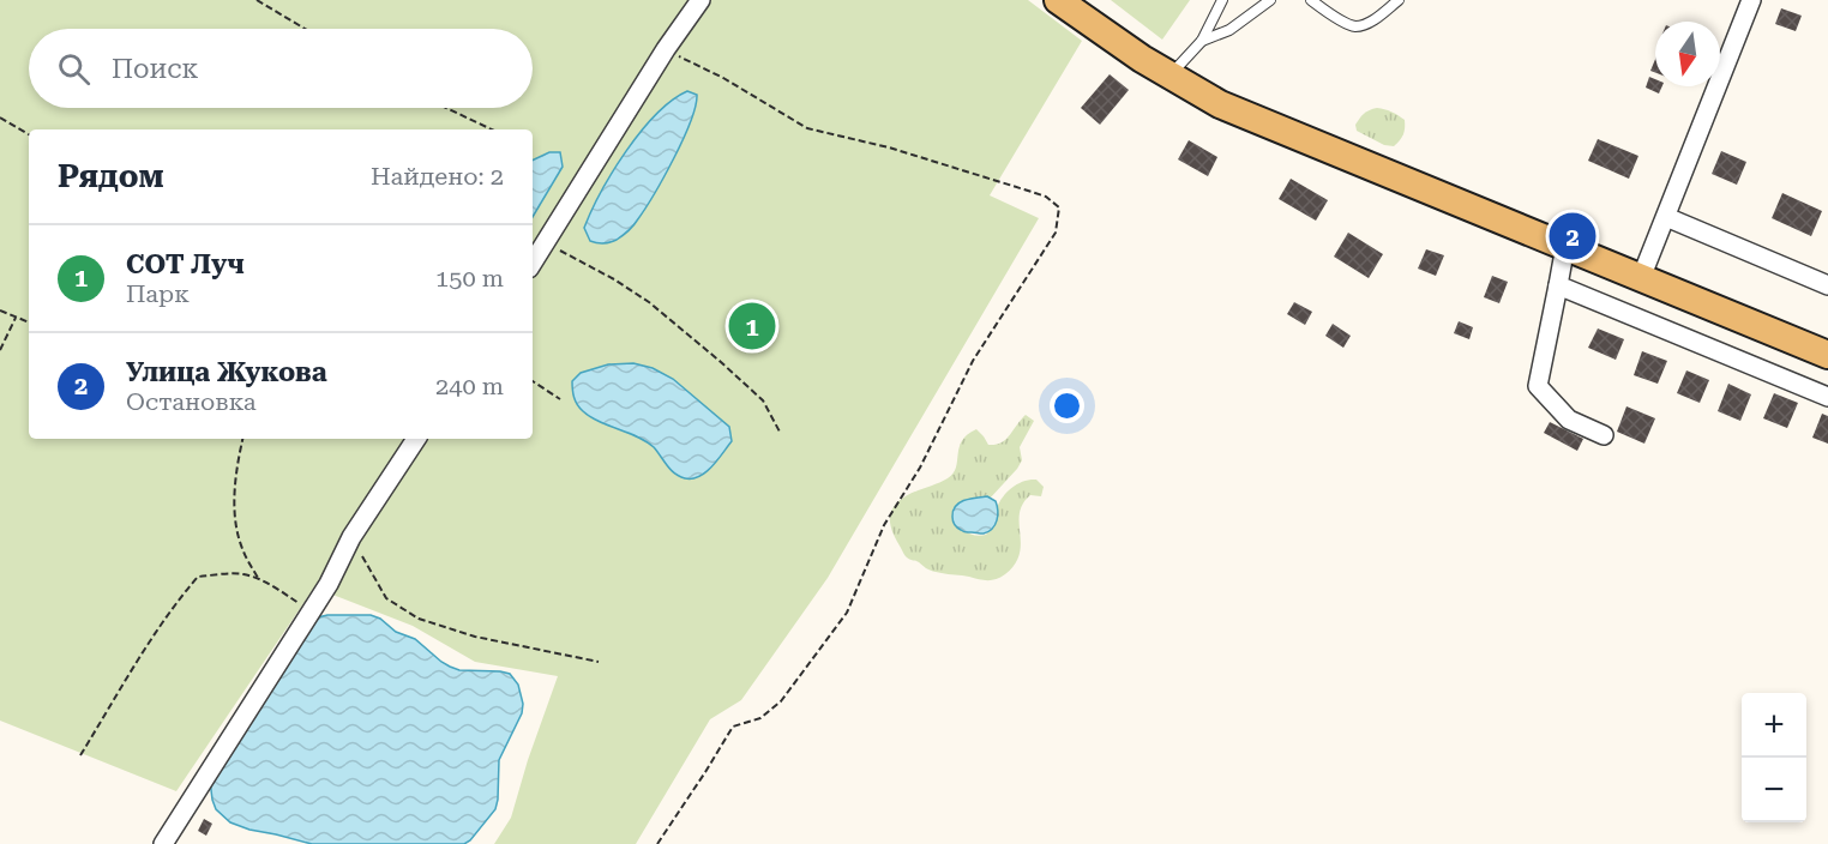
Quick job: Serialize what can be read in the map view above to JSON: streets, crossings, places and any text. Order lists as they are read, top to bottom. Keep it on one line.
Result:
{"north":"bottom","page":{"search":"Поиск","heading":["Рядом","Найдено: 2"],"pins":["2","1"],"list":[{"mark":"1","name":"СОТ Луч","note":"Парк","value":"150 m"},{"mark":"2","name":"Улица Жукова","note":"Остановка","value":"240 m"}],"map_buttons":["+","−"]}}
